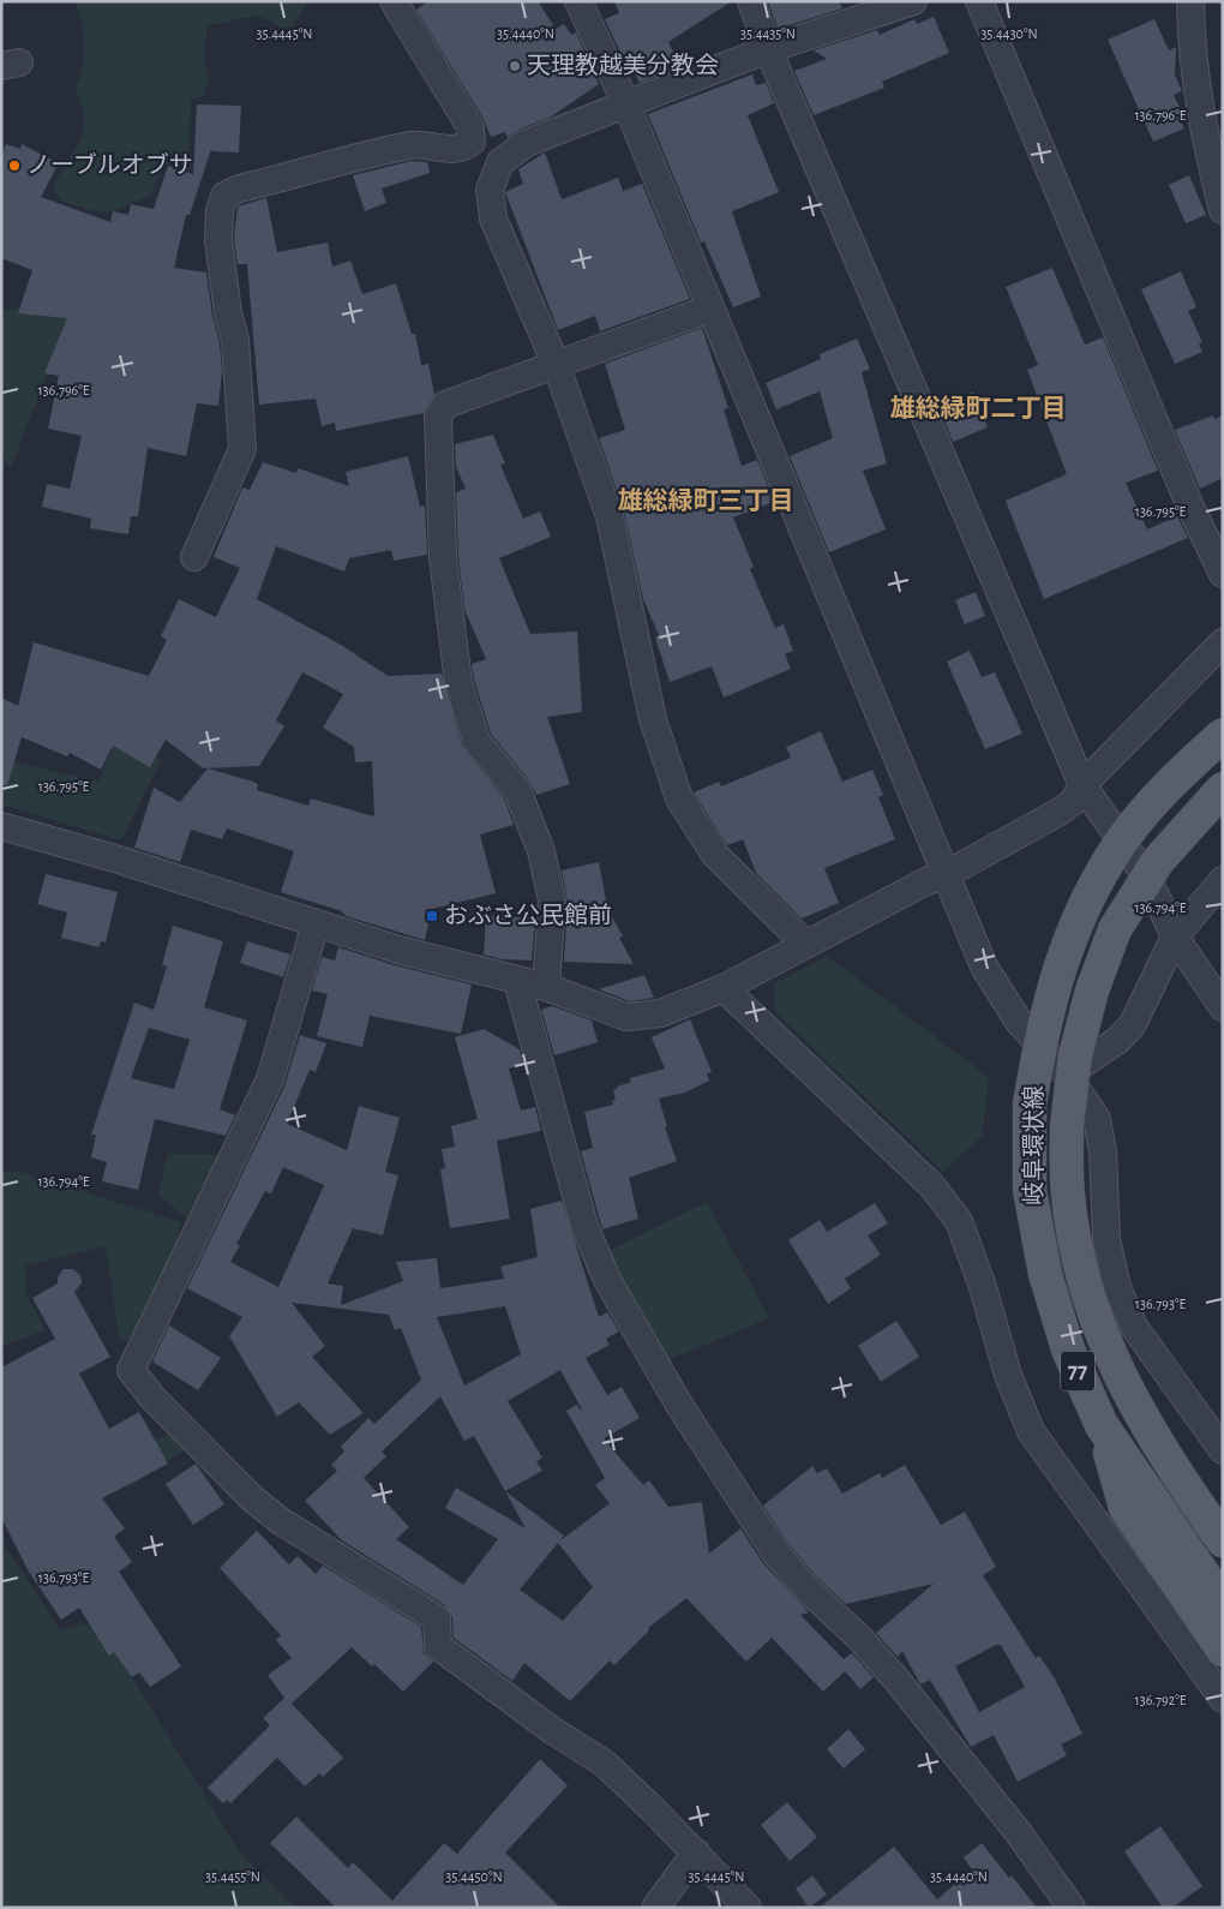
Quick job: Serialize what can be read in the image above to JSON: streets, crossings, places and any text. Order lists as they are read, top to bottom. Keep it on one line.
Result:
{"streets":{"main road":["岐阜環状線","77"]},"crossings":[["岐阜環状線","77"]],"districts":["雄総緑町二丁目","雄総緑町三丁目"],"places":{"other":["天理教越美分教会","ノーブルオブサ"],"transit":["おぶさ公民館前"]},"coordinates":["35.4445°N","35.4440°N","35.4435°N","35.4430°N","136.796°E","136.795°E","136.794°E","136.793°E","136.792°E","35.4455°N","35.4450°N"]}
